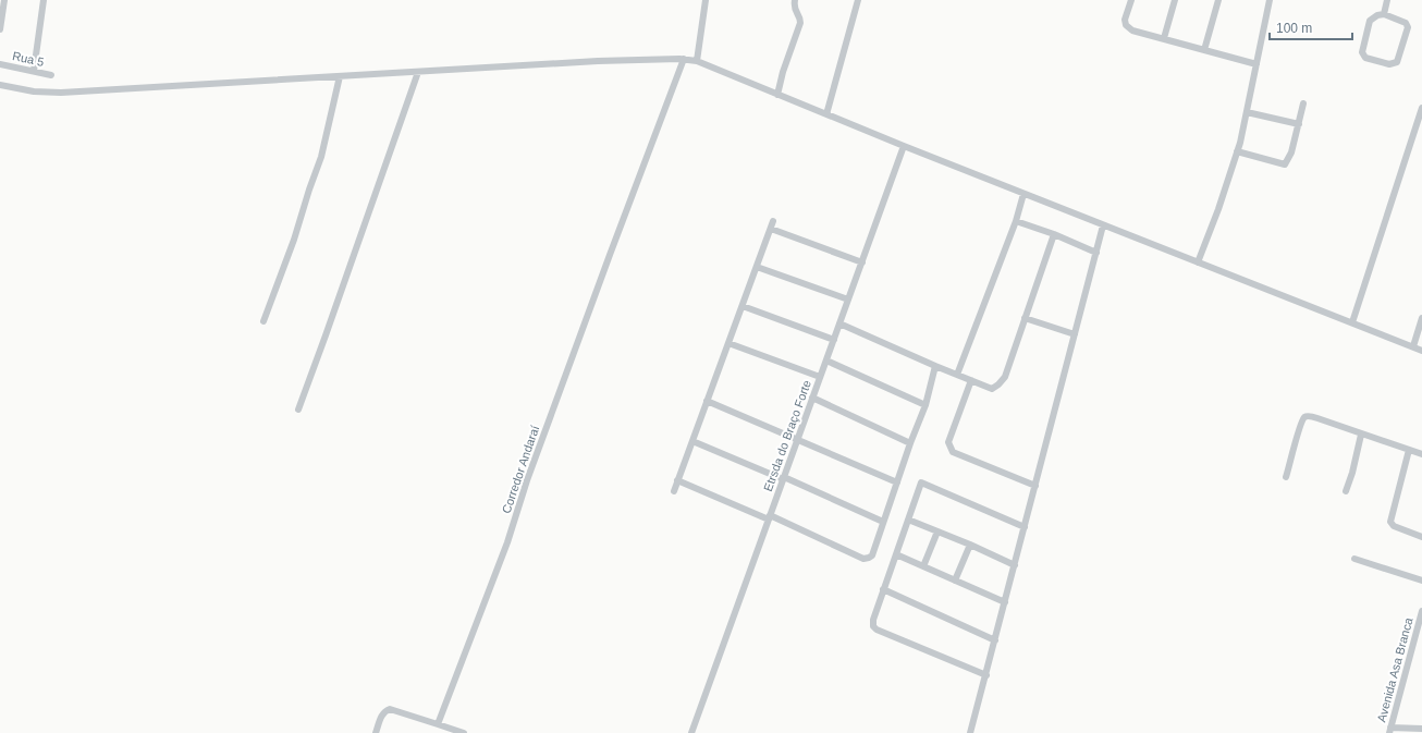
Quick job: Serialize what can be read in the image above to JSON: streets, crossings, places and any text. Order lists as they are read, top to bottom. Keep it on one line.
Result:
{"streets":{"street":["Rua 5","Etrsda do Braço Forte","Corredor Andaraí","Avenida Asa Branca"]},"scale_bar":"100 m"}
